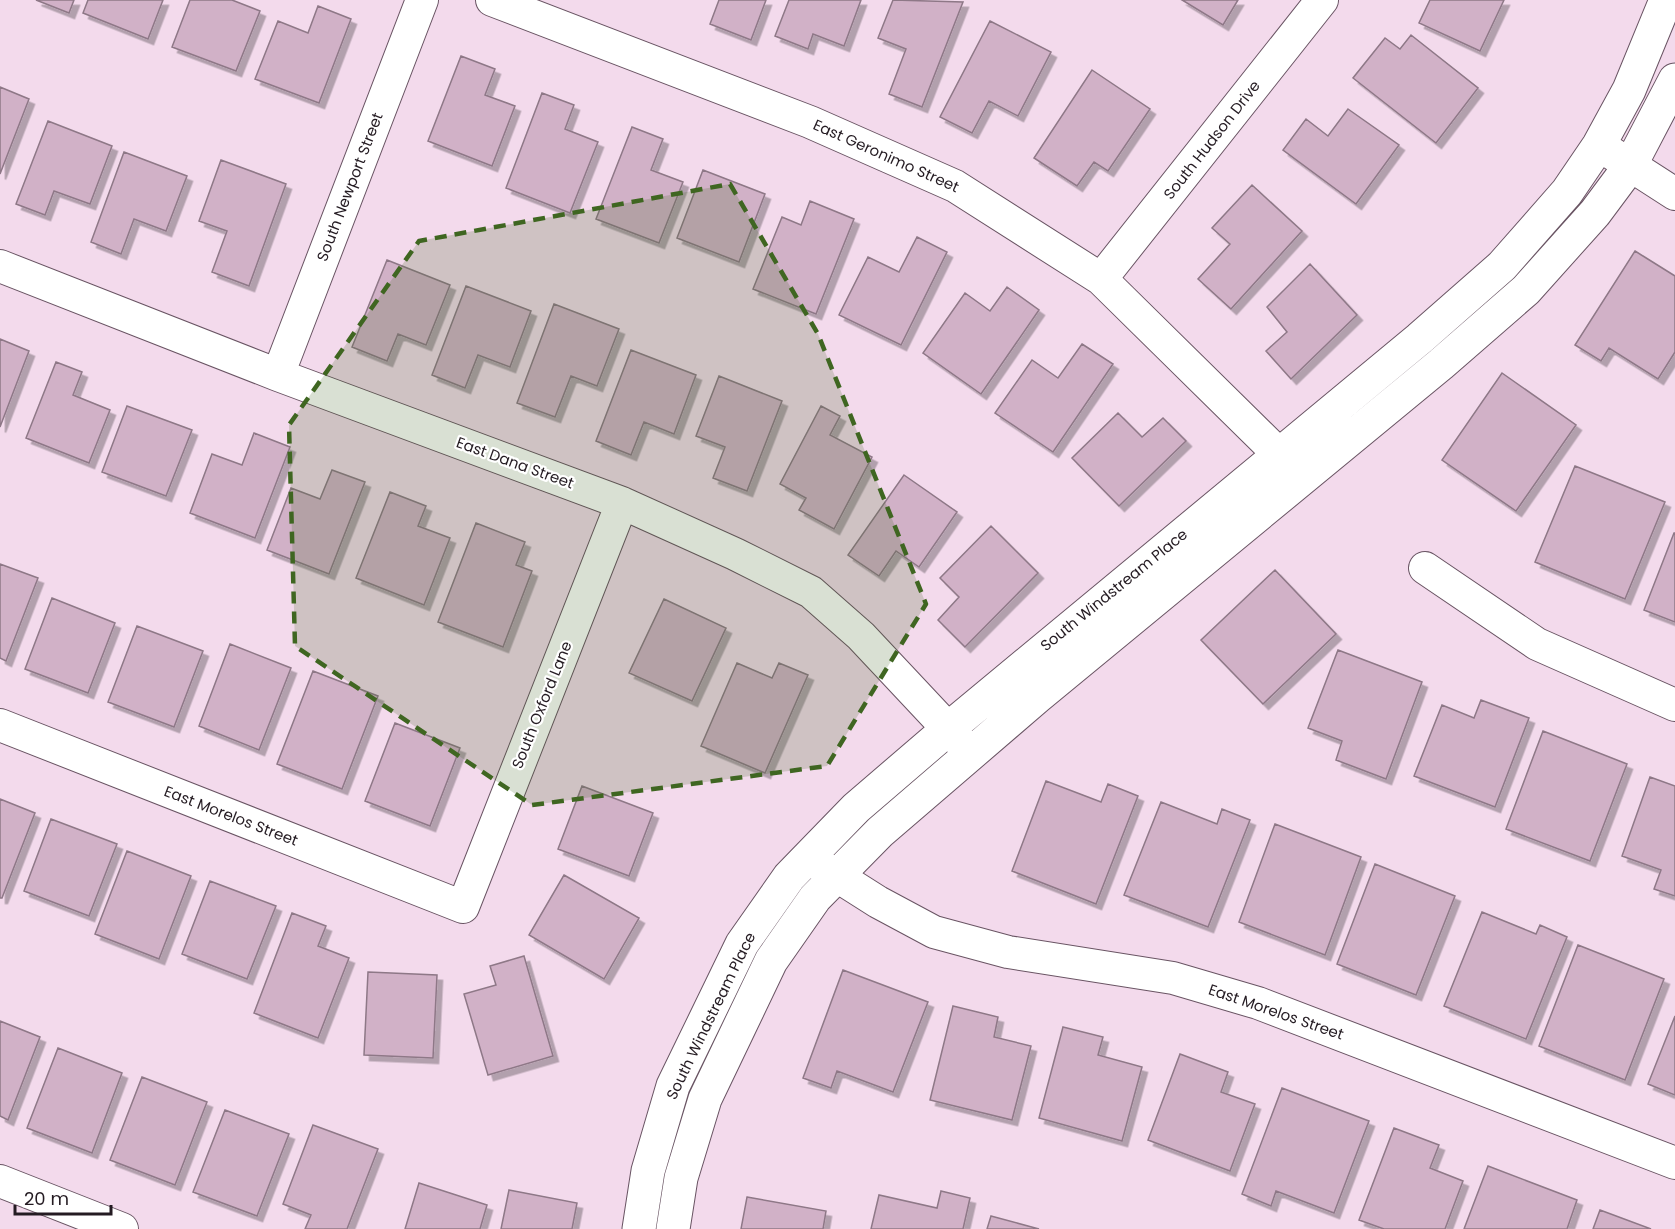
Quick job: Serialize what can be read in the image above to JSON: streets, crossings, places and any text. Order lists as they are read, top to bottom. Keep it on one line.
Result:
{"streets":{"street":["South Hudson Drive","East Geronimo Street","South Newport Street","East Dana Street","South Windstream Place","South Oxford Lane","East Morelos Street"]},"crossings":[["South Hudson Drive","East Geronimo Street"],["East Geronimo Street","South Windstream Place"],["South Newport Street","East Dana Street"],["East Dana Street","South Windstream Place"],["East Dana Street","South Oxford Lane"],["South Windstream Place","East Morelos Street"],["South Oxford Lane","East Morelos Street"]],"scale_bar":"20 m"}
